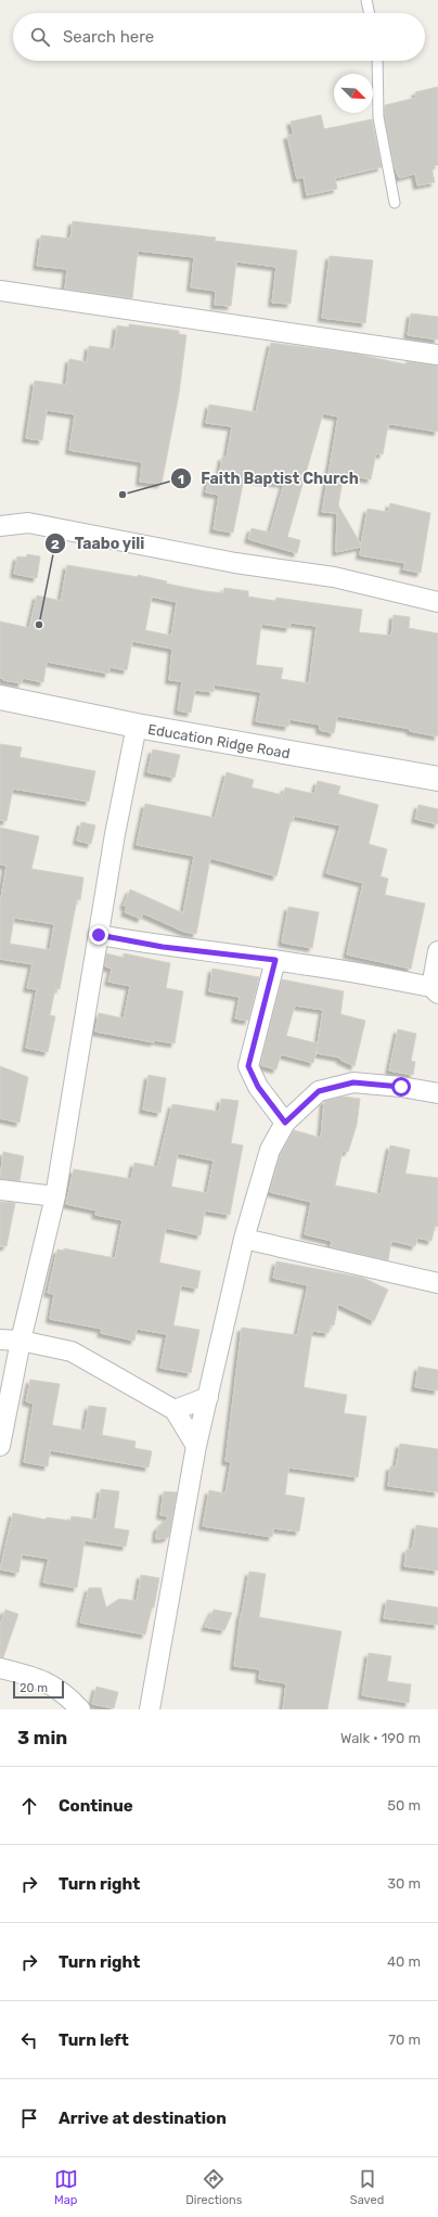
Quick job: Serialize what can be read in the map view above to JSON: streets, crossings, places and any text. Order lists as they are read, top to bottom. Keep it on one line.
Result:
{"streets":{"main road":["Education Ridge Road"]},"places":["Faith Baptist Church","Taabo yili"],"scale_bar":"20 m","north":"bottom right","page":{"search":"Search here","scale":"20 m","heading":["3 min","Walk · 190 m"],"list":[["Continue","50 m"],["Turn right","30 m"],["Turn right","40 m"],["Turn left","70 m"],"Arrive at destination"],"nav":["Map","Directions","Saved"]}}
